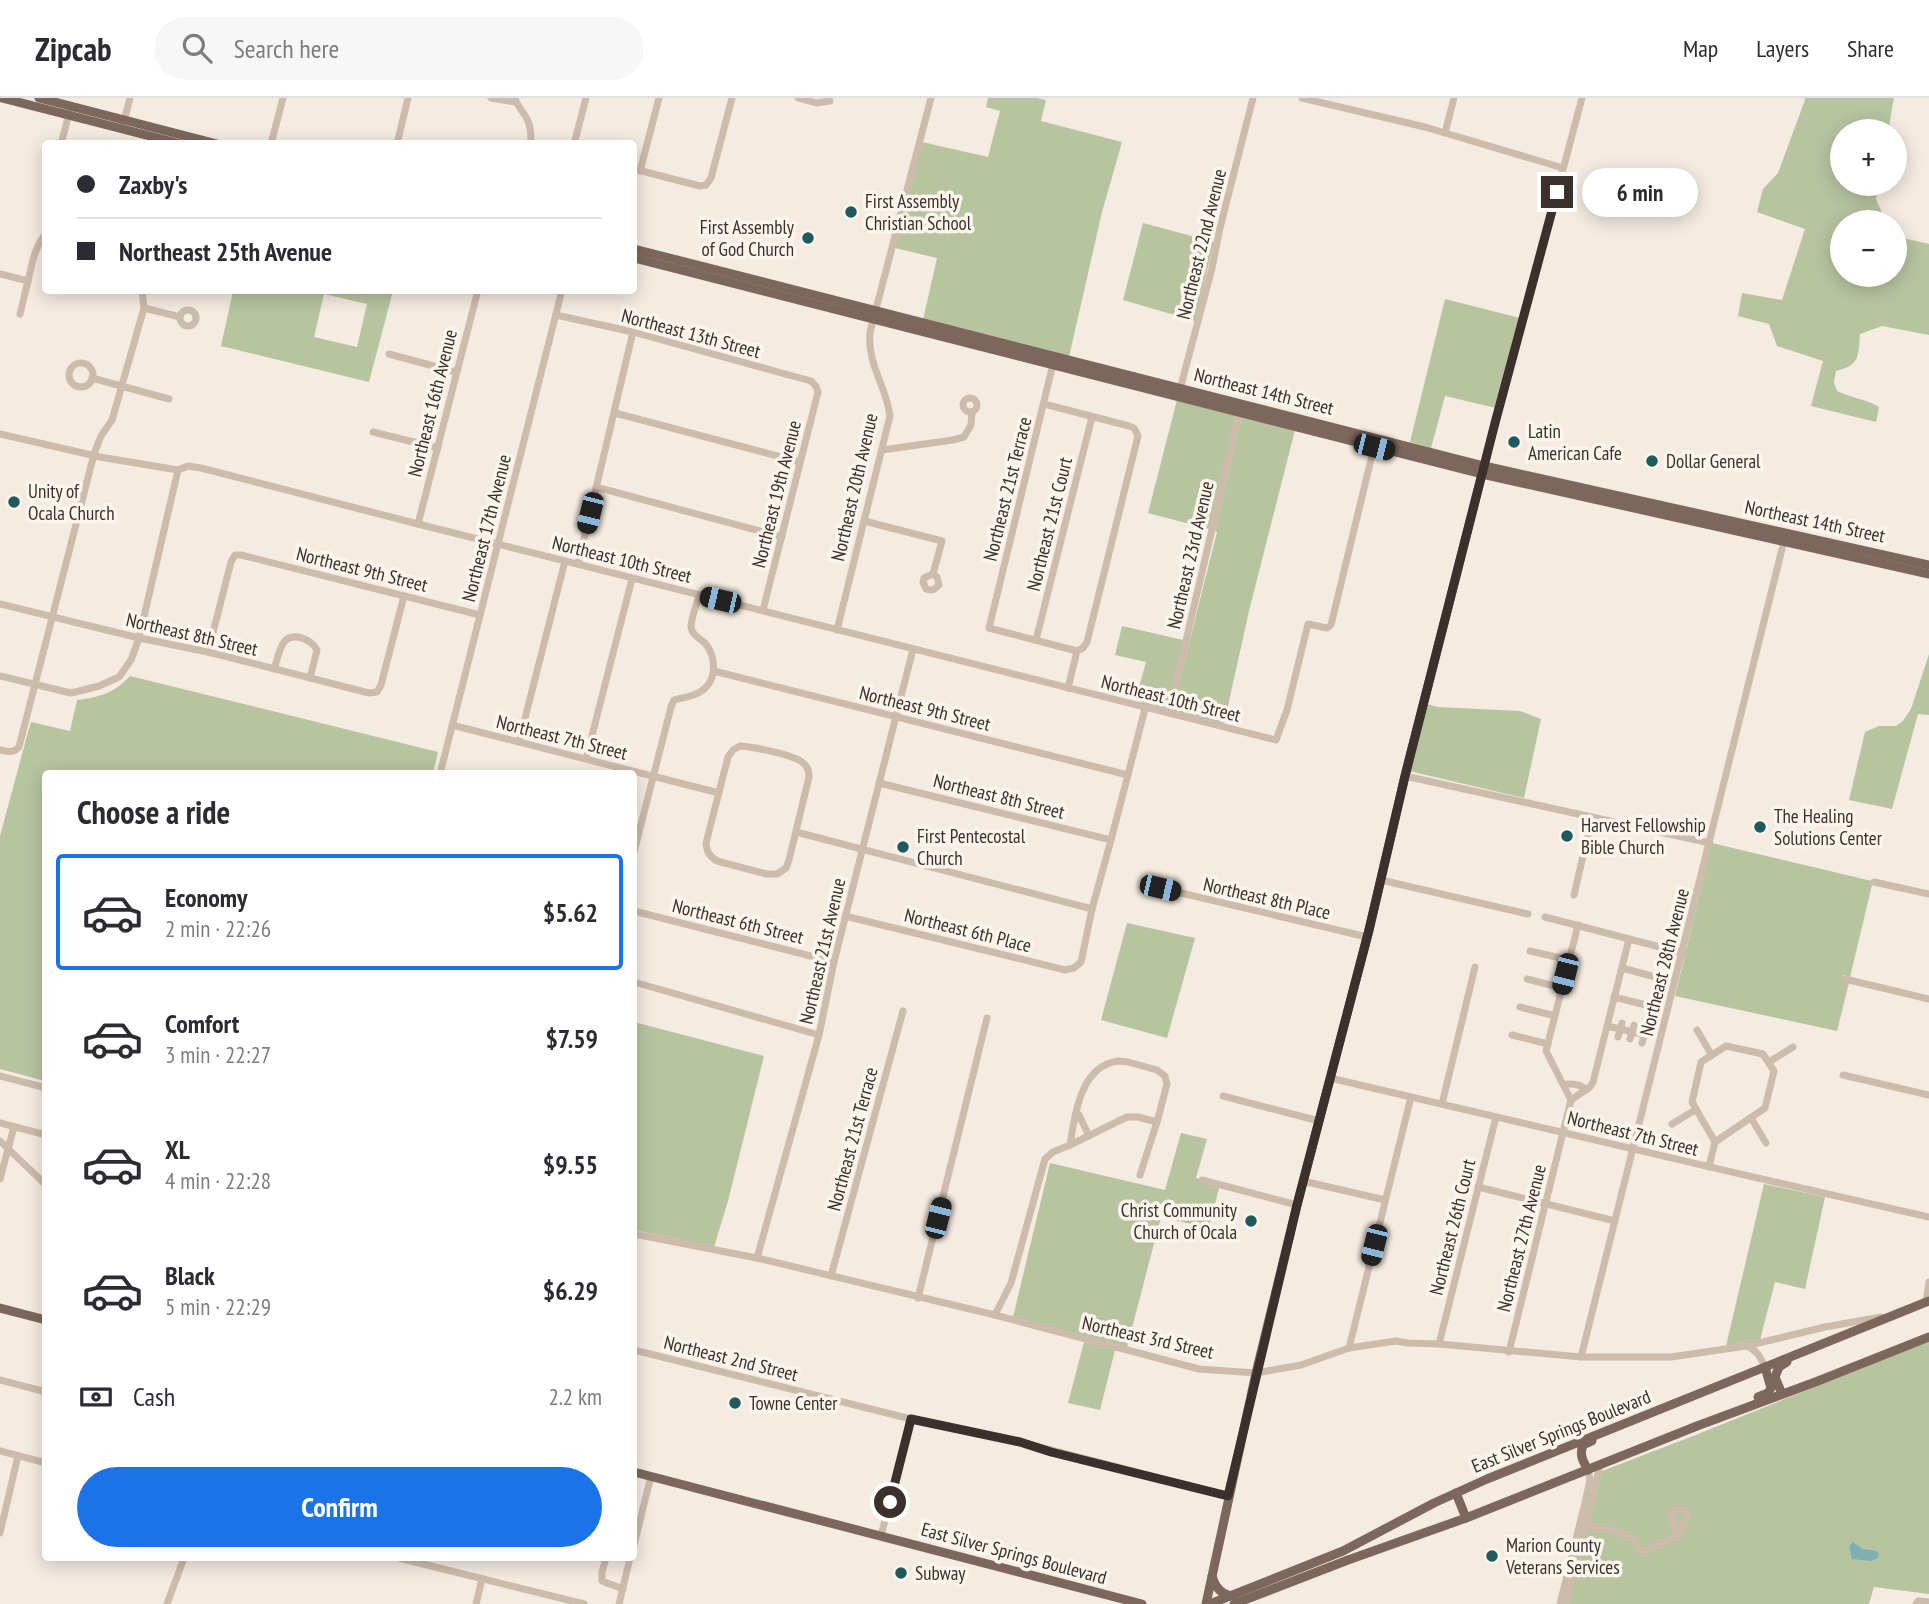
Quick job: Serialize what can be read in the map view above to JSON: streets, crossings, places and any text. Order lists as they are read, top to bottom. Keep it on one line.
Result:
{"streets":{"main road":["Northeast 14th Street","East Silver Springs Boulevard"],"street":["Northeast 22nd Avenue","Northeast 13th Street","Northeast 16th Avenue","Northeast 20th Avenue","Northeast 21st Terrace","Northeast 19th Avenue","Northeast 21st Court","Northeast 17th Avenue","Northeast 23rd Avenue","Northeast 10th Street","Northeast 9th Street","Northeast 8th Street","Northeast 7th Street","Northeast 8th Place","Northeast 6th Street","Northeast 6th Place","Northeast 21st Avenue","Northeast 28th Avenue","Northeast 26th Court","Northeast 27th Avenue","Northeast 3rd Street","Northeast 2nd Street"]},"crossings":[["Northeast 22nd Avenue","Northeast 14th Street"],["Northeast 13th Street","Northeast 19th Avenue"],["Northeast 13th Street","Northeast 17th Avenue"],["Northeast 14th Street","Northeast 20th Avenue"],["Northeast 14th Street","Northeast 21st Terrace"],["Northeast 14th Street","Northeast 23rd Avenue"],["Northeast 14th Street","Northeast 10th Street"],["Northeast 14th Street","Northeast 28th Avenue"],["Northeast 16th Avenue","Northeast 10th Street"],["Northeast 20th Avenue","Northeast 10th Street"],["Northeast 21st Terrace","Northeast 21st Court"],["Northeast 21st Terrace","Northeast 3rd Street"],["Northeast 19th Avenue","Northeast 10th Street"],["Northeast 17th Avenue","Northeast 10th Street"],["Northeast 17th Avenue","Northeast 9th Street"],["Northeast 17th Avenue","Northeast 7th Street"],["Northeast 23rd Avenue","Northeast 10th Street"],["Northeast 10th Street","Northeast 21st Avenue"],["Northeast 9th Street","Northeast 8th Street"],["Northeast 9th Street","Northeast 21st Avenue"],["Northeast 8th Street","Northeast 21st Avenue"],["Northeast 7th Street","Northeast 28th Avenue"],["Northeast 7th Street","Northeast 26th Court"],["Northeast 7th Street","Northeast 27th Avenue"],["Northeast 6th Street","Northeast 21st Avenue"],["Northeast 6th Place","Northeast 21st Avenue"],["Northeast 21st Avenue","Northeast 3rd Street"],["Northeast 28th Avenue","Northeast 3rd Street"],["Northeast 26th Court","Northeast 3rd Street"],["Northeast 27th Avenue","Northeast 3rd Street"],["Northeast 3rd Street","East Silver Springs Boulevard"]],"places":["First Assembly Christian School","First Assembly of God Church","Latin American Cafe","Dollar General","Unity of Ocala Church","The Healing Solutions Center","Harvest Fellowship Bible Church","First Pentecostal Church","Christ Community Church of Ocala","Towne Center","Marion County Veterans Services","Subway"],"page":{"header":"Zipcab","search":"Search here","nav":["Map","Layers","Share"],"map_buttons":["+","−"],"banner":["Zaxby's","Northeast 25th Avenue"],"bubble":"6 min","heading":"Choose a ride","list":[{"name":"Economy","note":"2 min · 22:26","value":"$5.62"},{"name":"Comfort","note":"3 min · 22:27","value":"$7.59"},{"name":"XL","note":"4 min · 22:28","value":"$9.55"},{"name":"Black","note":"5 min · 22:29","value":"$6.29"}],"pay":["Cash","2.2 km"],"buttons":"Confirm"}}
